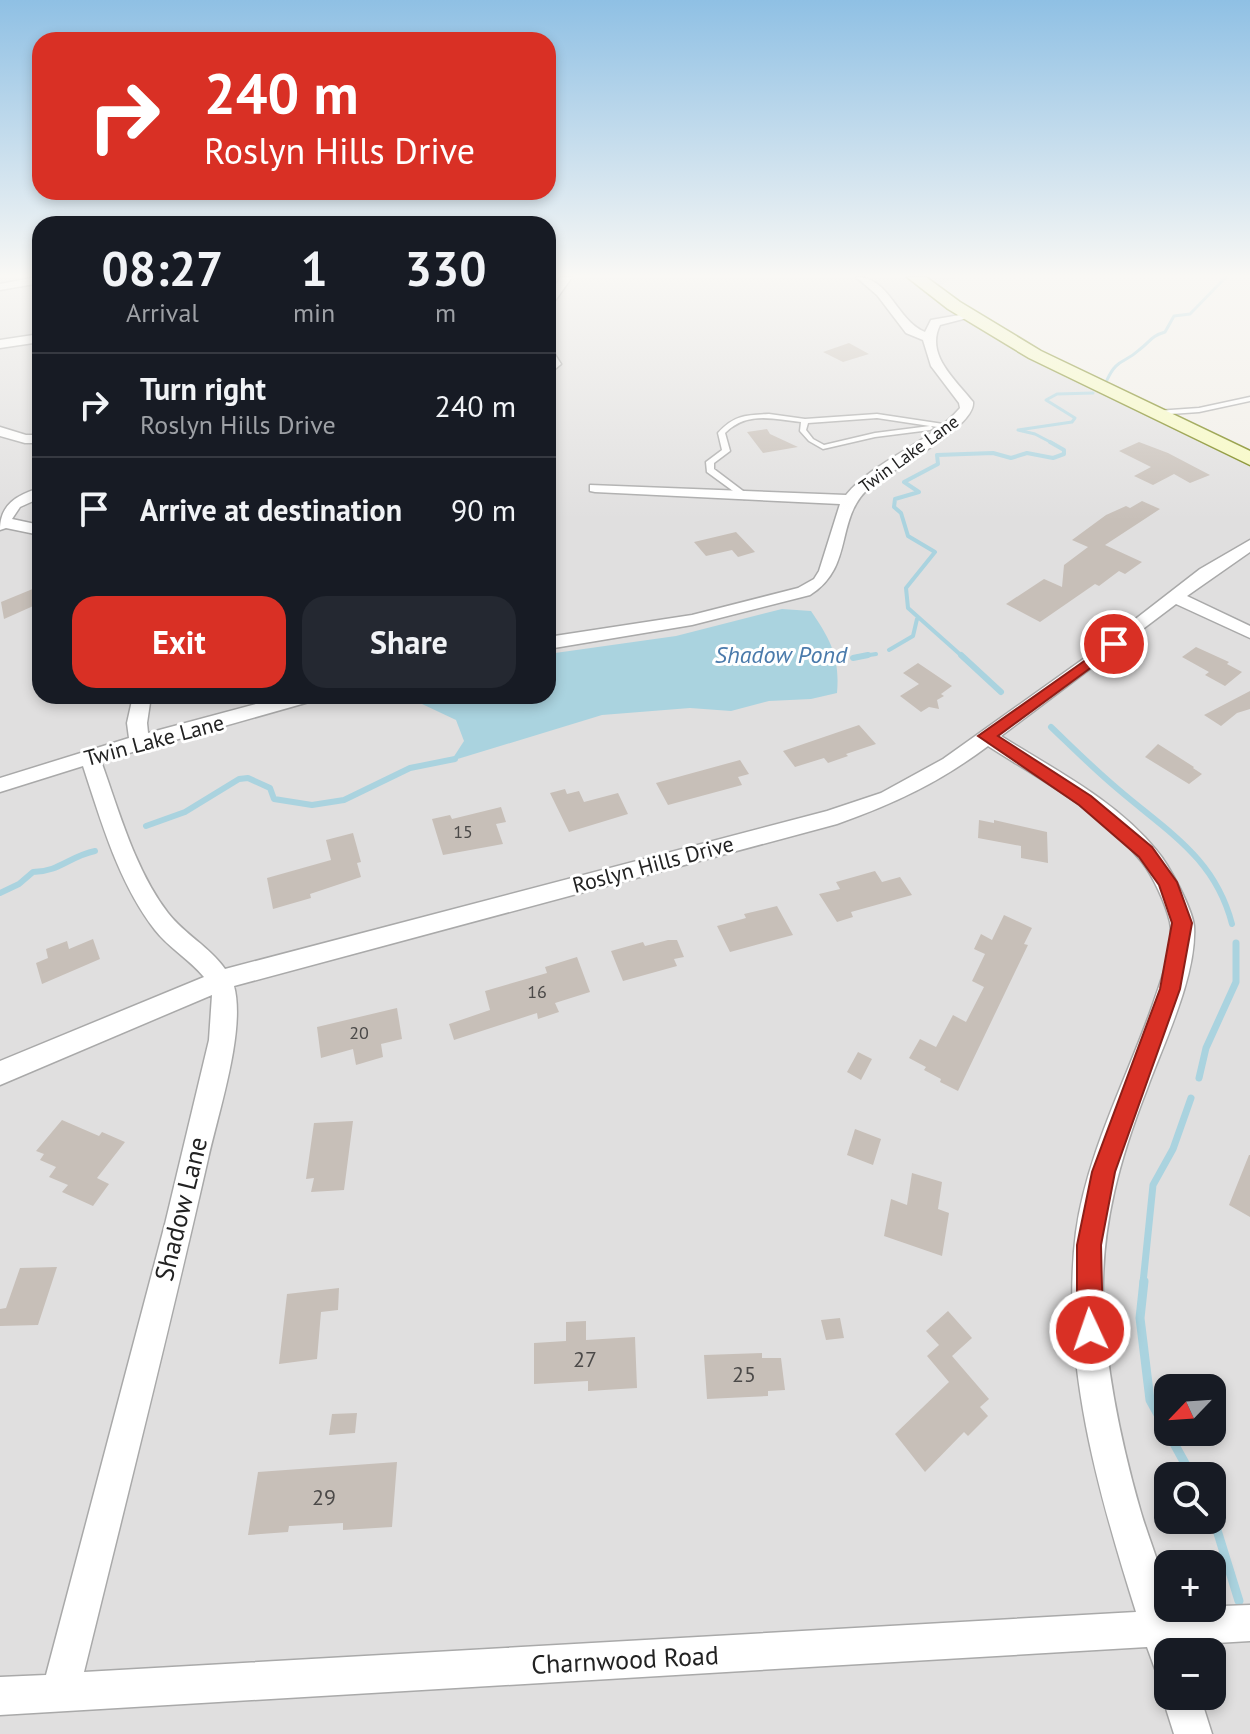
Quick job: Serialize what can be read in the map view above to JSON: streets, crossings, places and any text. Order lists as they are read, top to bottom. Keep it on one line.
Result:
{"streets":{"street":["Twin Lake Lane","Roslyn Hills Drive","Shadow Lane","Charnwood Road"]},"crossings":[["Roslyn Hills Drive","Shadow Lane"],["Shadow Lane","Charnwood Road"]],"water":["Shadow Pond"],"house_numbers":["15","16","20","27","25","29"],"north":"bottom left","page":{"turn":["240 m","Roslyn Hills Drive"],"eta":["08:27","Arrival","1","min","330","m"],"list":[{"name":"Turn right","note":"Roslyn Hills Drive","value":"240 m"},{"name":"Arrive at destination","value":"90 m"}],"buttons":["Exit","Share"],"map_buttons":["+","−"]}}
